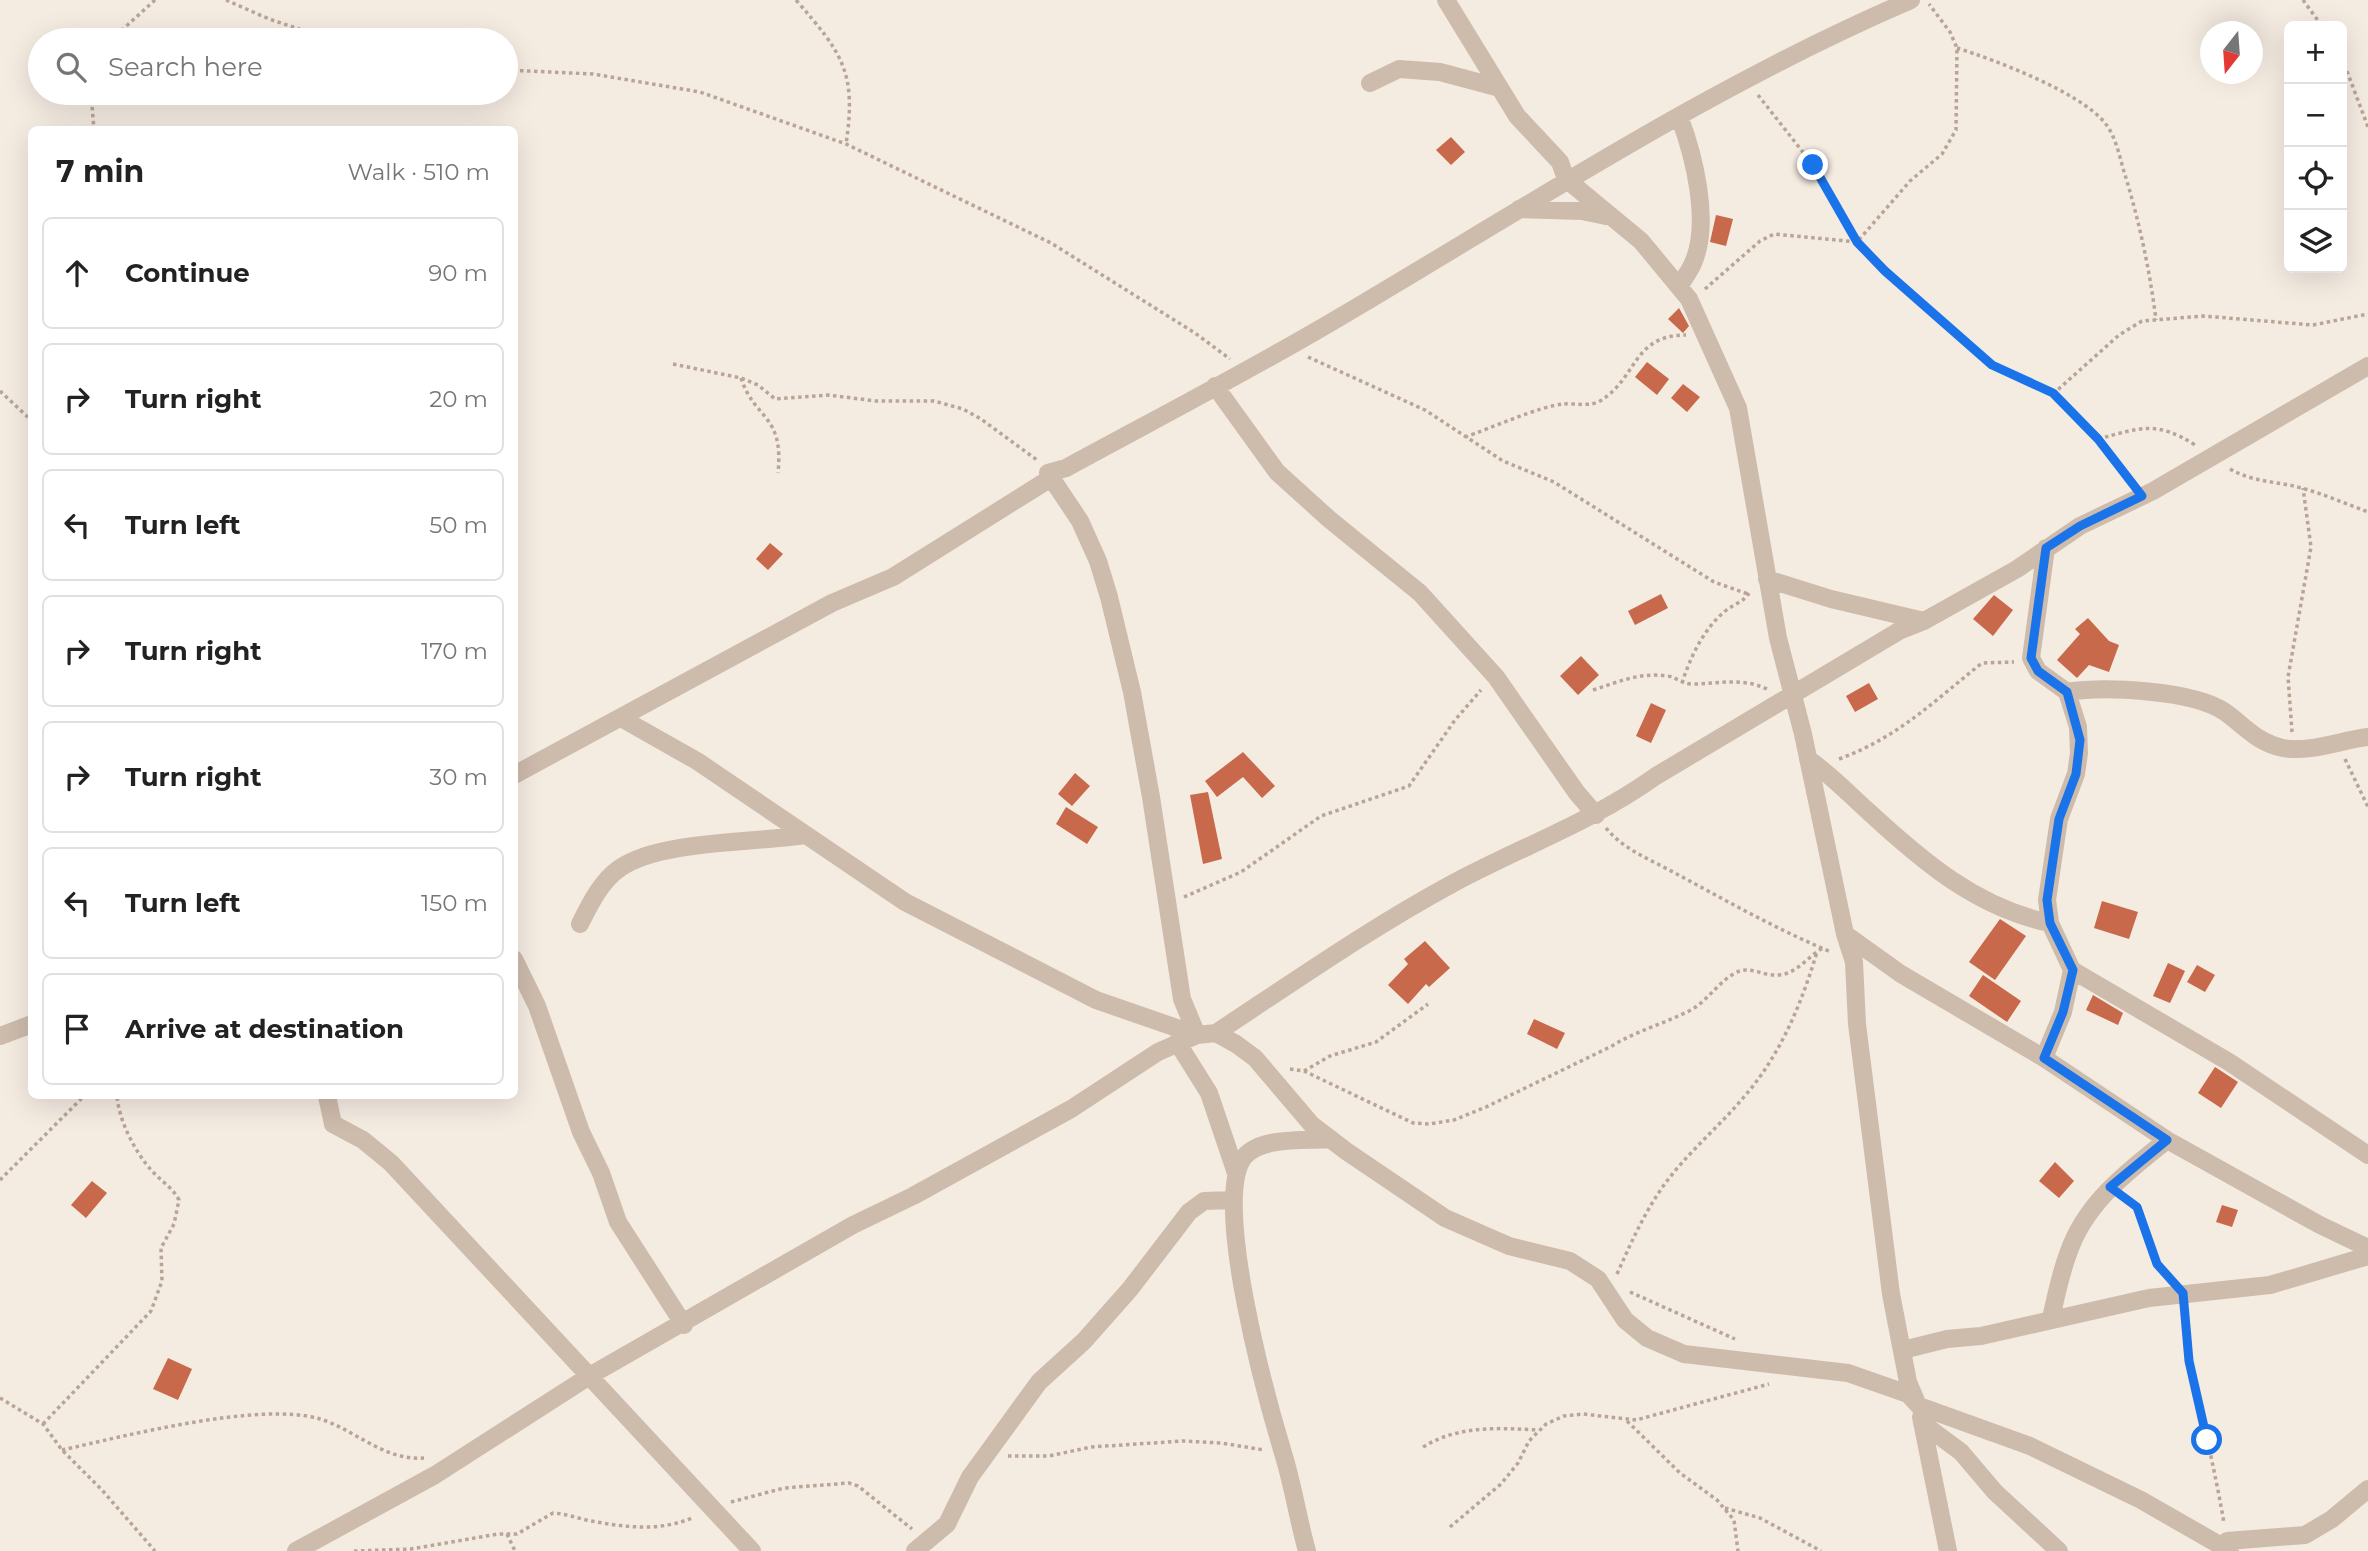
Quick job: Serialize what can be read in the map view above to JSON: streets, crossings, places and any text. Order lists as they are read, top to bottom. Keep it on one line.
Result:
{"north":"bottom","page":{"map_buttons":["+","−"],"search":"Search here","heading":["7 min","Walk · 510 m"],"list":[["Continue","90 m"],["Turn right","20 m"],["Turn left","50 m"],["Turn right","170 m"],["Turn right","30 m"],["Turn left","150 m"],"Arrive at destination"]}}
